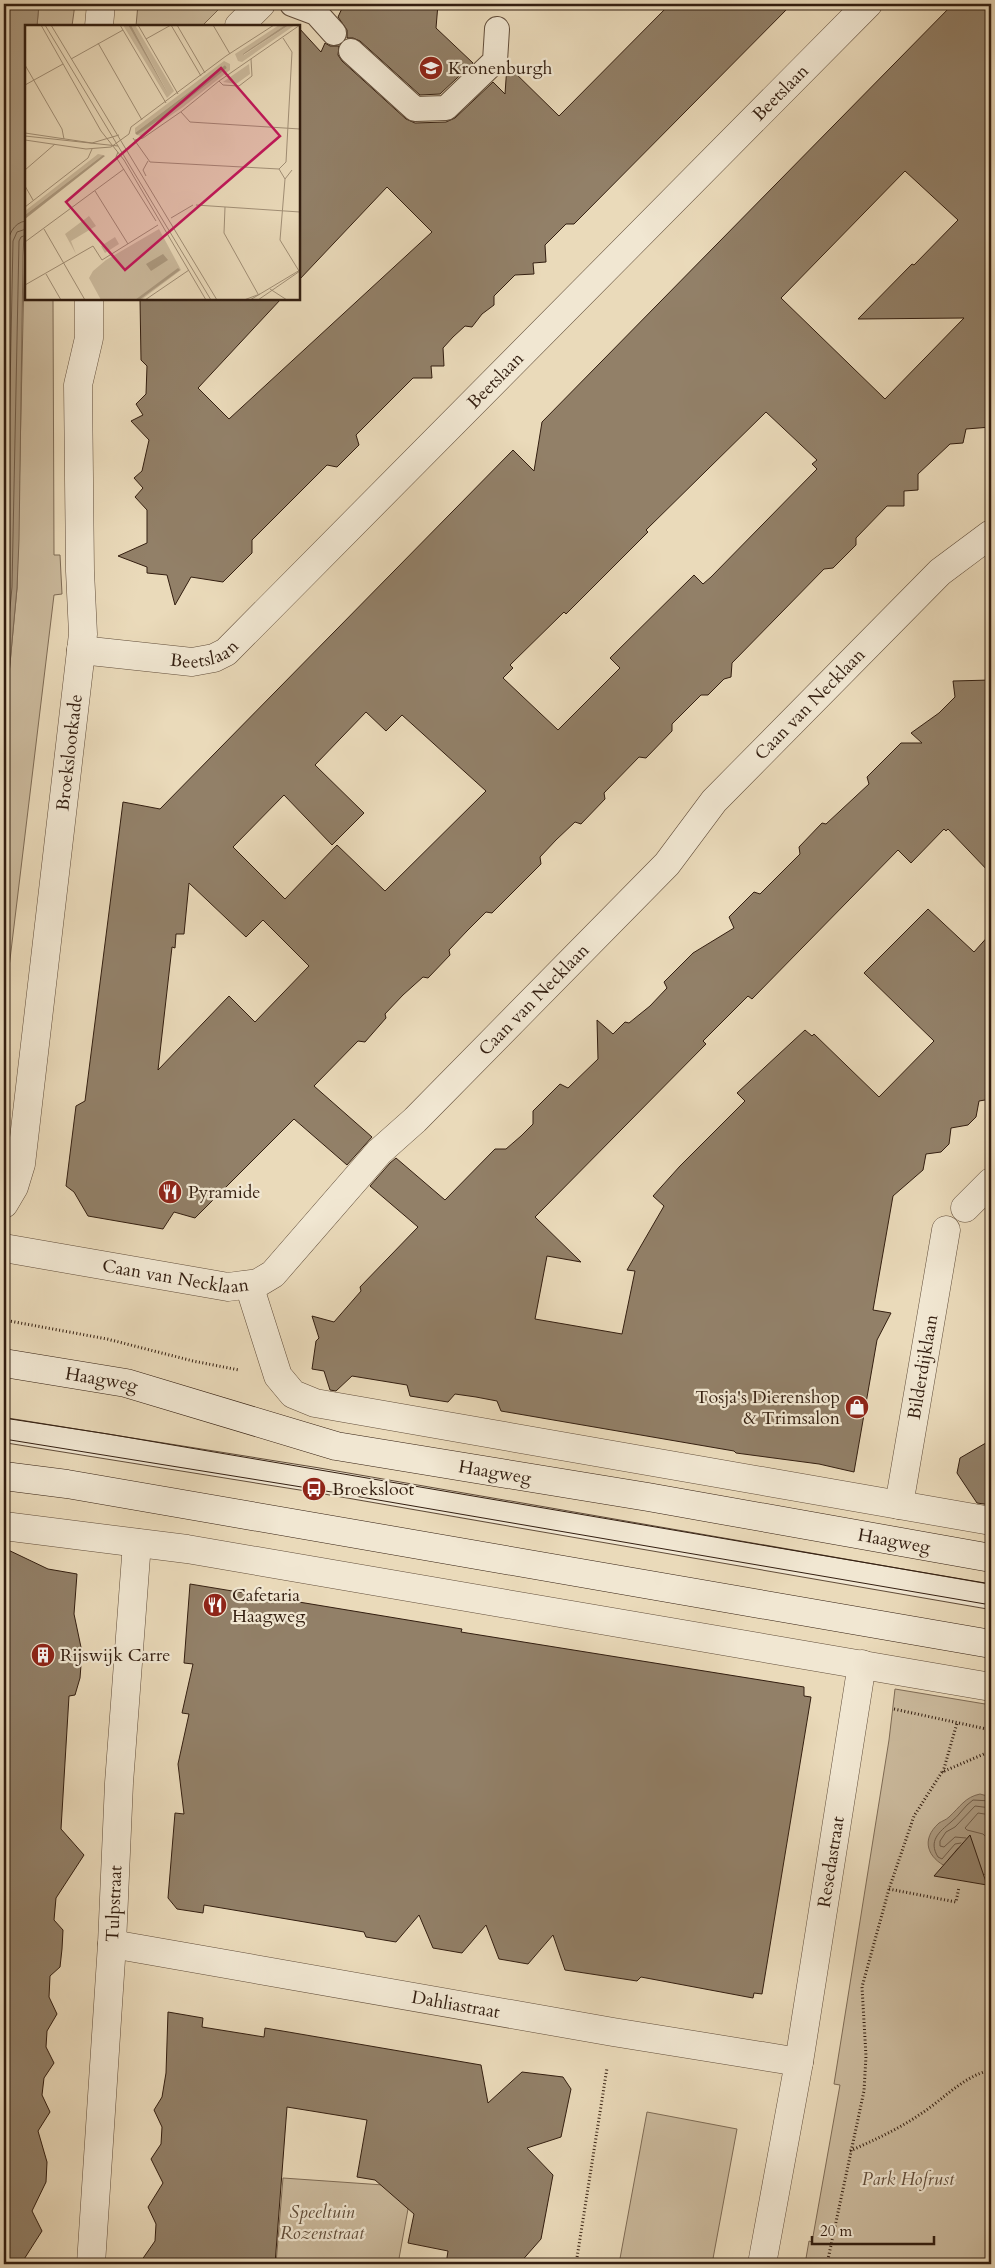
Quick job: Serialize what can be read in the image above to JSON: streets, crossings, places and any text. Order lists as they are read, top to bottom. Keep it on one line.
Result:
{"streets":{"street":["Beetslaan","Caan van Necklaan","Broekslootkade","Bilderdijklaan","Haagweg","Resedastraat","Tulpstraat","Dahliastraat"]},"crossings":[["Beetslaan","Broekslootkade"],["Caan van Necklaan","Haagweg"],["Bilderdijklaan","Haagweg"],["Resedastraat","Dahliastraat"],["Tulpstraat","Dahliastraat"]],"parks":["Park Hofrust","Speeltuin Rozenstraat"],"places":{"school or university":["Kronenburgh"],"restaurant":["Pyramide","Cafetaria Haagweg"],"shop":["Tosja's Dierenshop & Trimsalon"],"bus stop":["Broeksloot"],"building":["Rijswijk Carre"]},"scale_bar":"20 m"}
